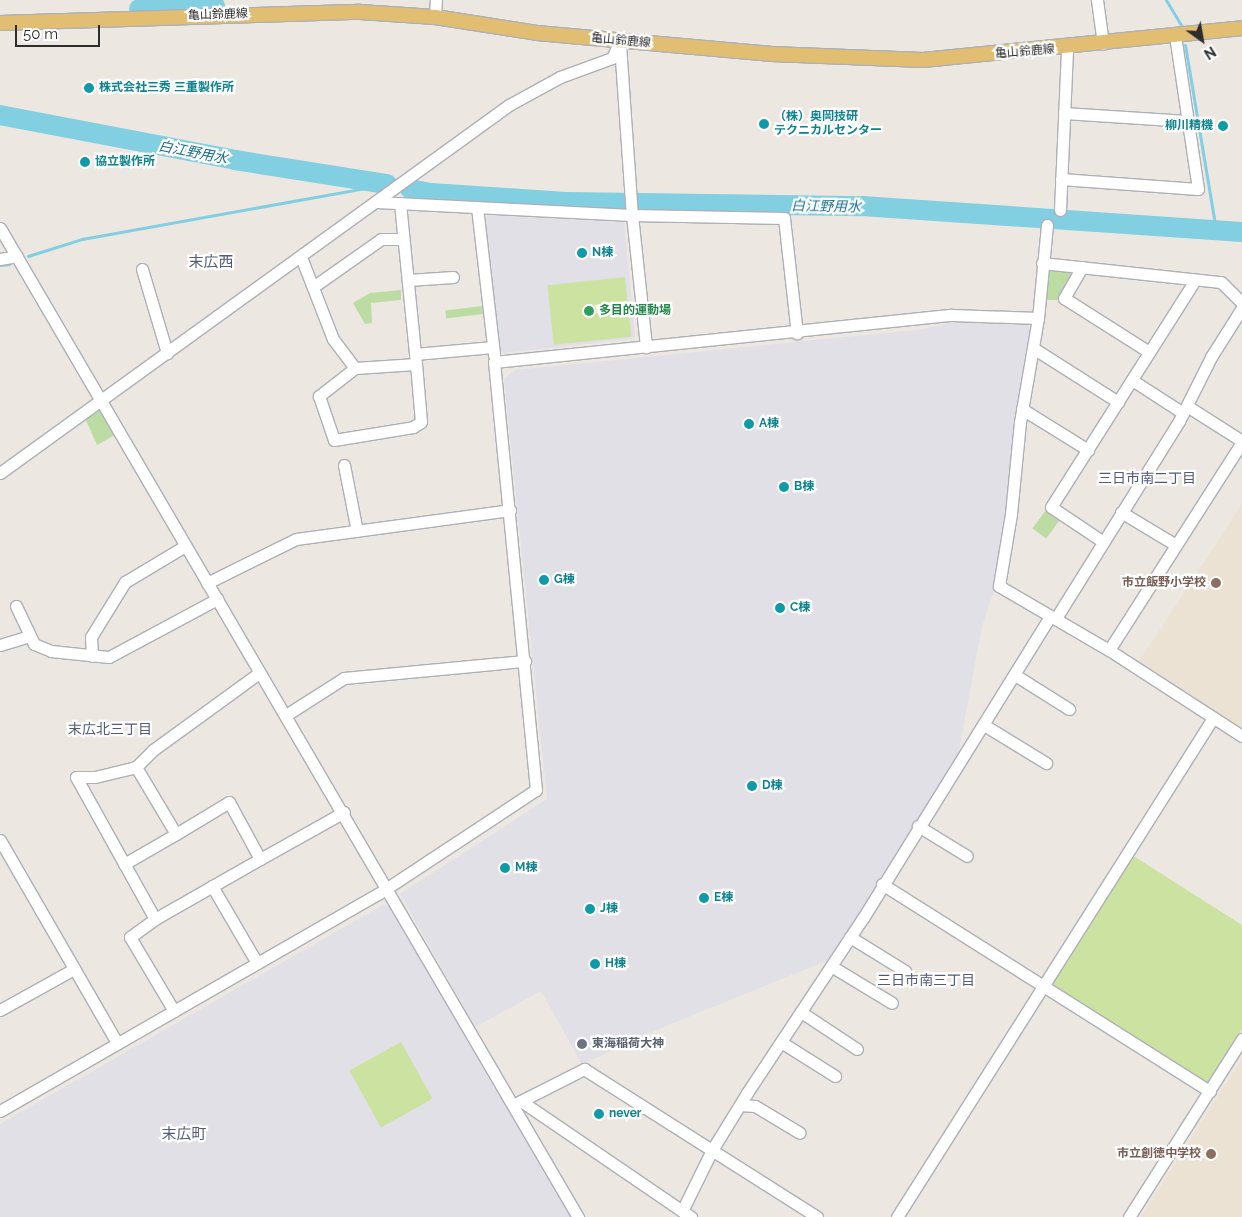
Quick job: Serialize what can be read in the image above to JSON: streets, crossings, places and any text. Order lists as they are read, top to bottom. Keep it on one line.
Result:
{"streets":{"main road":["亀山鈴鹿線"]},"districts":["末広西","三日市南二丁目","末広北三丁目","三日市南三丁目","末広町"],"water":["白江野用水"],"places":["株式会社三秀 三重製作所","（株）奥岡技研 テクニカルセンター","柳川精機","協立製作所","N棟","多目的運動場","A棟","B棟","G棟","市立飯野小学校","C棟","D棟","M棟","E棟","J棟","H棟","東海稲荷大神","never","市立創徳中学校"],"scale_bar":"50 m","north":"bottom right"}
